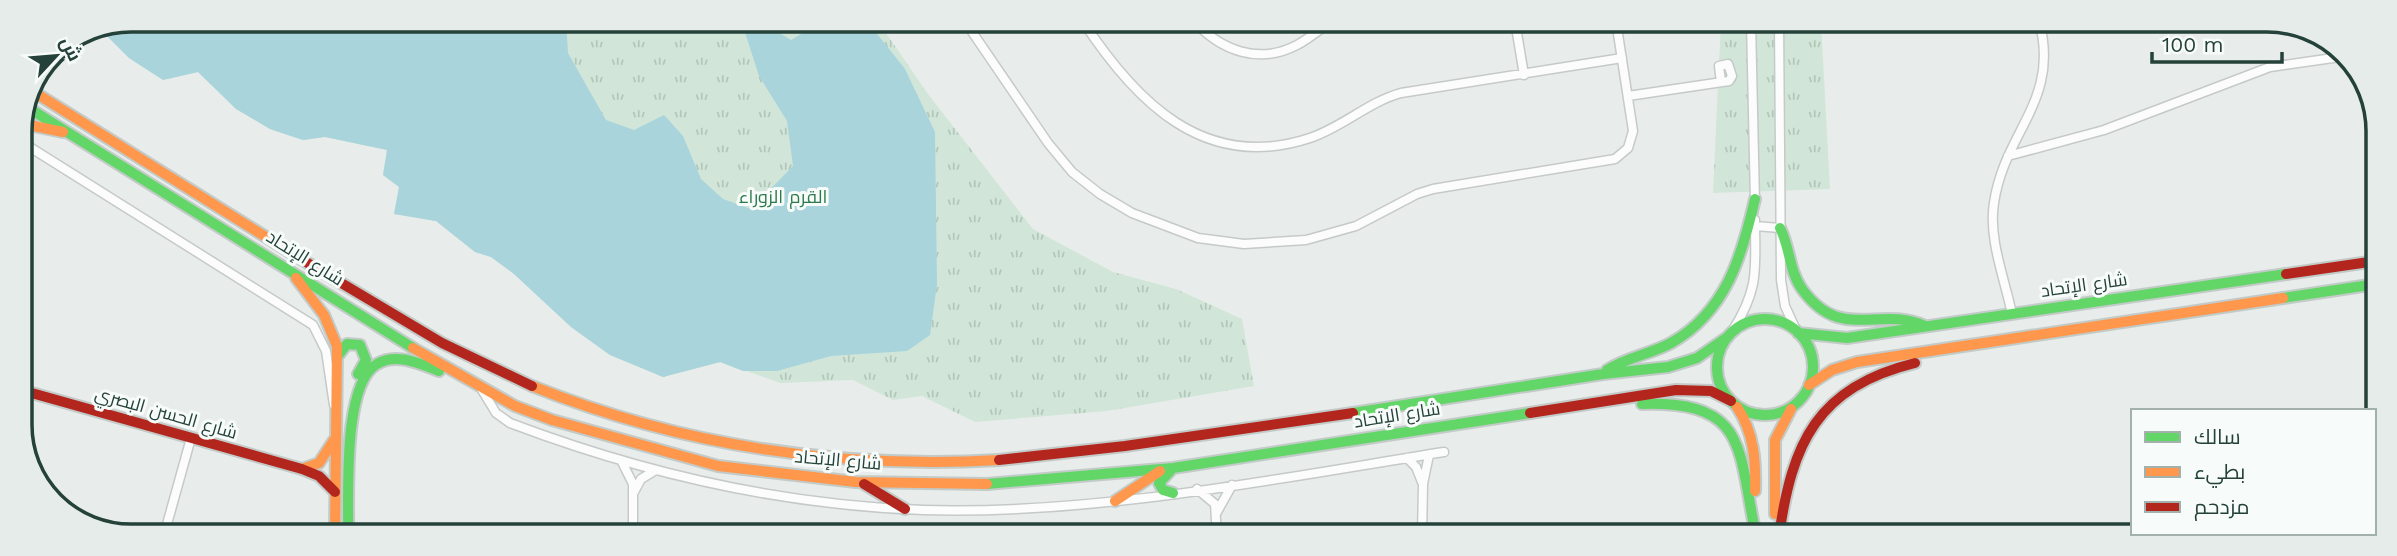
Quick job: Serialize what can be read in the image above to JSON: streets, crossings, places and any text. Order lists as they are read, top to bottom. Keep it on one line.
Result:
{"streets":{"main road":["شارع الإتحاد","شارع الحسن البصري"]},"parks":["القرم الزوراء"],"legend":["سالك","بطيء","مزدحم"],"scale_bar":"100 m","north":"top right"}
